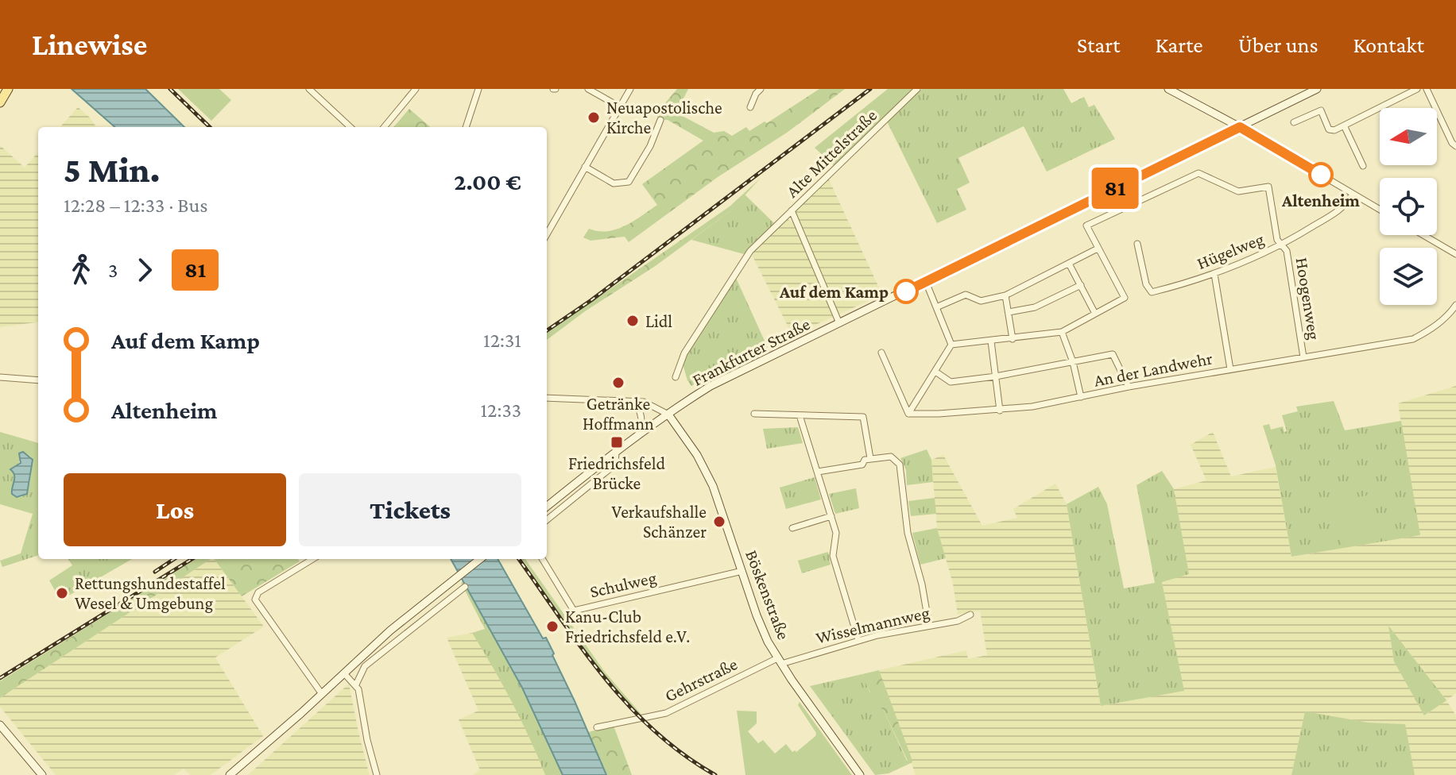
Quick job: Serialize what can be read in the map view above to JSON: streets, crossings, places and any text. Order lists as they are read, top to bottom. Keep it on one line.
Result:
{"streets":{"main road":["Frankfurter Straße","Böskenstraße"],"street":["Alte Mittelstraße","Hügelweg","Hoogenweg","An der Landwehr","Schulweg","Wisselmannweg","Gehrstraße"]},"crossings":[["Alte Mittelstraße","Frankfurter Straße"],["Hügelweg","Hoogenweg"],["Hoogenweg","An der Landwehr"],["Frankfurter Straße","Böskenstraße"],["Schulweg","Böskenstraße"],["Böskenstraße","Wisselmannweg"],["Böskenstraße","Gehrstraße"],["Wisselmannweg","Gehrstraße"]],"places":{"other":["Neuapostolische Kirche","Altenheim","Auf dem Kamp","Lidl","Getränke Hoffmann","Verkaufshalle Schänzer","Rettungshundestaffel Wesel & Umgebung","Kanu-Club Friedrichsfeld e.V."],"transit":["Friedrichsfeld Brücke"]},"lines":["bus line 81"],"north":"left","page":{"header":"Linewise","nav":["Start","Karte","Über uns","Kontakt"],"on_map":"81","heading":["5 Min.","12:28 – 12:33 · Bus","2.00 €"],"legs":["3","81"],"list":[{"name":"Auf dem Kamp","value":"12:31"},{"name":"Altenheim","value":"12:33"}],"buttons":["Los","Tickets"]}}
